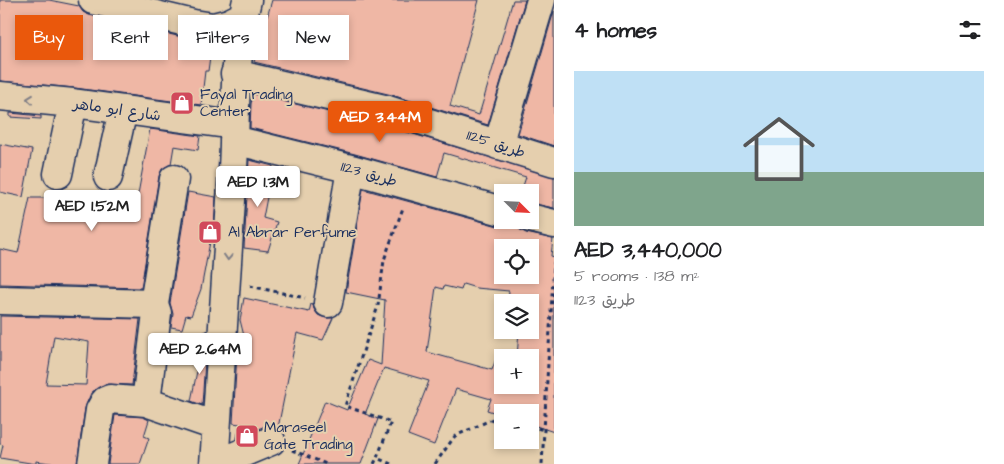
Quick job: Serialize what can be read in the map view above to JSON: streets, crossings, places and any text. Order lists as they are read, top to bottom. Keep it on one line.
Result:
{"streets":{"street":["شارع ابو ماهر","طريق 1125","طريق 1123"]},"crossings":[["شارع ابو ماهر","طريق 1123"]],"places":{"shop":["Fayal Trading Center","Al Abrar Perfume","Maraseel Gate Trading"]},"north":"bottom right","page":{"heading":"4 homes","chip":["Buy","Rent","Filters","New"],"list":[{"name":"AED 3,440,000","note":"5 rooms · 138 m² · طريق 1123"}],"price":["AED 3.44M","AED 1.3M","AED 1.52M","AED 2.64M"],"map_buttons":["+","−"]}}
